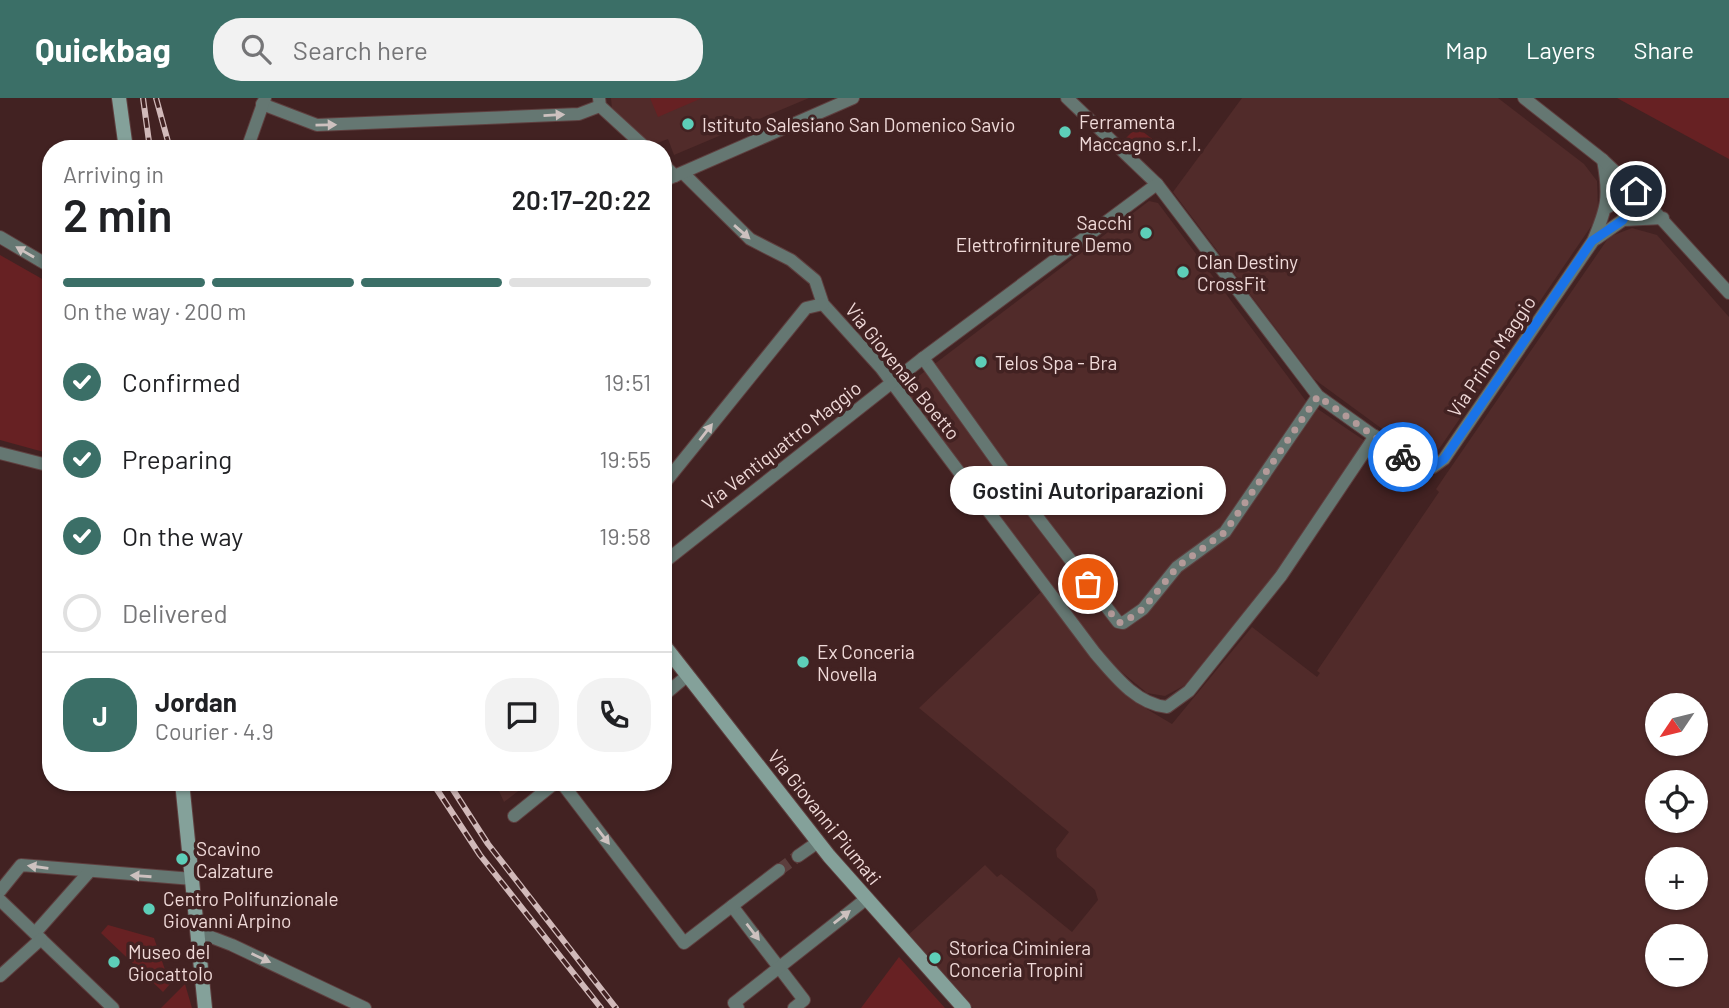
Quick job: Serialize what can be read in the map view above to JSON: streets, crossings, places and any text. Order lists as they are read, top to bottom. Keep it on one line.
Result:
{"streets":{"street":["Via Primo Maggio","Via Giovenale Boetto","Via Ventiquattro Maggio","Via Giovanni Piumati"]},"crossings":[["Via Primo Maggio","Via Giovenale Boetto"],["Via Primo Maggio","Via Ventiquattro Maggio"],["Via Giovenale Boetto","Via Ventiquattro Maggio"]],"places":["Istituto Salesiano San Domenico Savio","Ferramenta Maccagno s.r.l.","Sacchi Elettrofirniture Demo","Clan Destiny CrossFit","Telos Spa - Bra","Gostini Autoriparazioni","Ex Conceria Novella","Scavino Calzature","Centro Polifunzionale Giovanni Arpino","Storica Ciminiera Conceria Tropini","Museo del Giocattolo"],"north":"bottom left","page":{"header":"Quickbag","search":"Search here","nav":["Map","Layers","Share"],"heading":["2 min","Arriving in","20:17–20:22"],"panel":["Jordan","Courier · 4.9"],"bar":"On the way · 200 m","list":[["Confirmed","19:51"],["Preparing","19:55"],["On the way","19:58"],"Delivered"],"bubble":"Gostini Autoriparazioni","round":"J","map_buttons":["+","−"]}}
